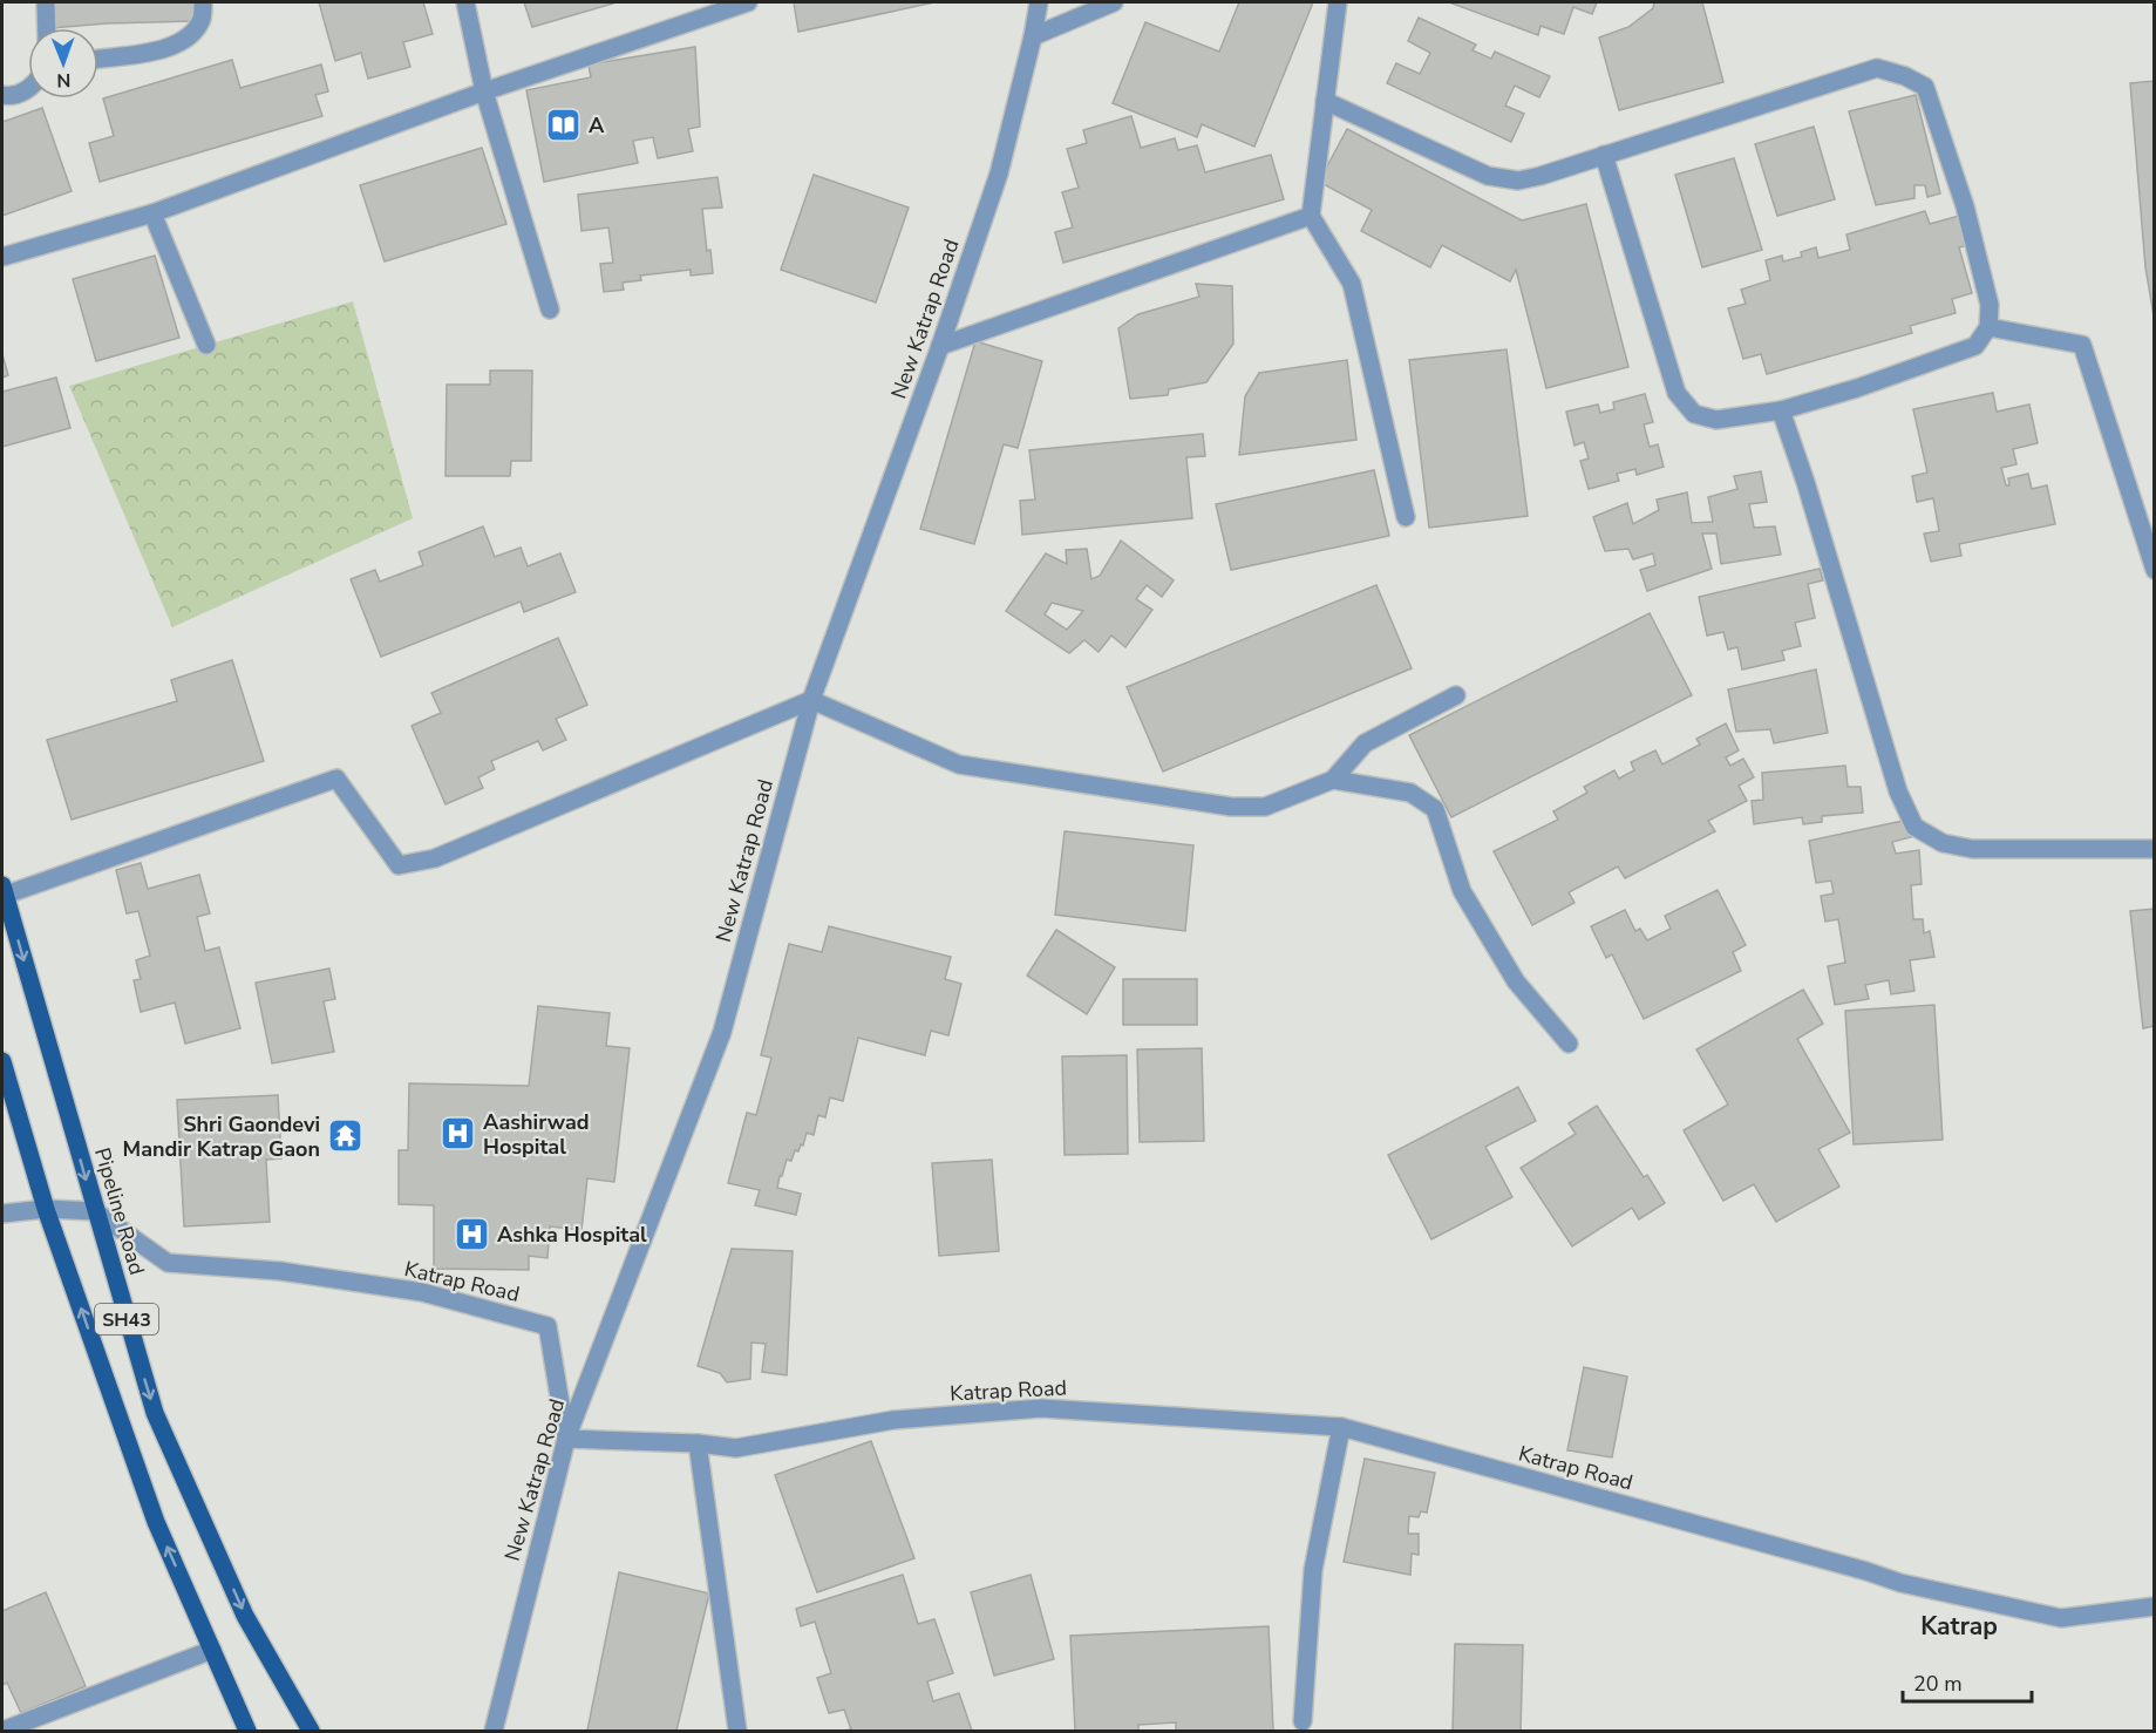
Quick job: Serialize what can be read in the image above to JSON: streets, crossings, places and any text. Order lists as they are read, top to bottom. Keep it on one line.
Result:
{"streets":{"main road":["Pipeline Road","SH43"],"street":["New Katrap Road","Katrap Road"]},"crossings":[["New Katrap Road","Katrap Road"],["Pipeline Road","Katrap Road"]],"districts":["Katrap"],"places":{"library":["A"],"hospital":["Aashirwad Hospital","Ashka Hospital"],"temple":["Shri Gaondevi Mandir Katrap Gaon"]},"scale_bar":"20 m","north":"bottom"}
